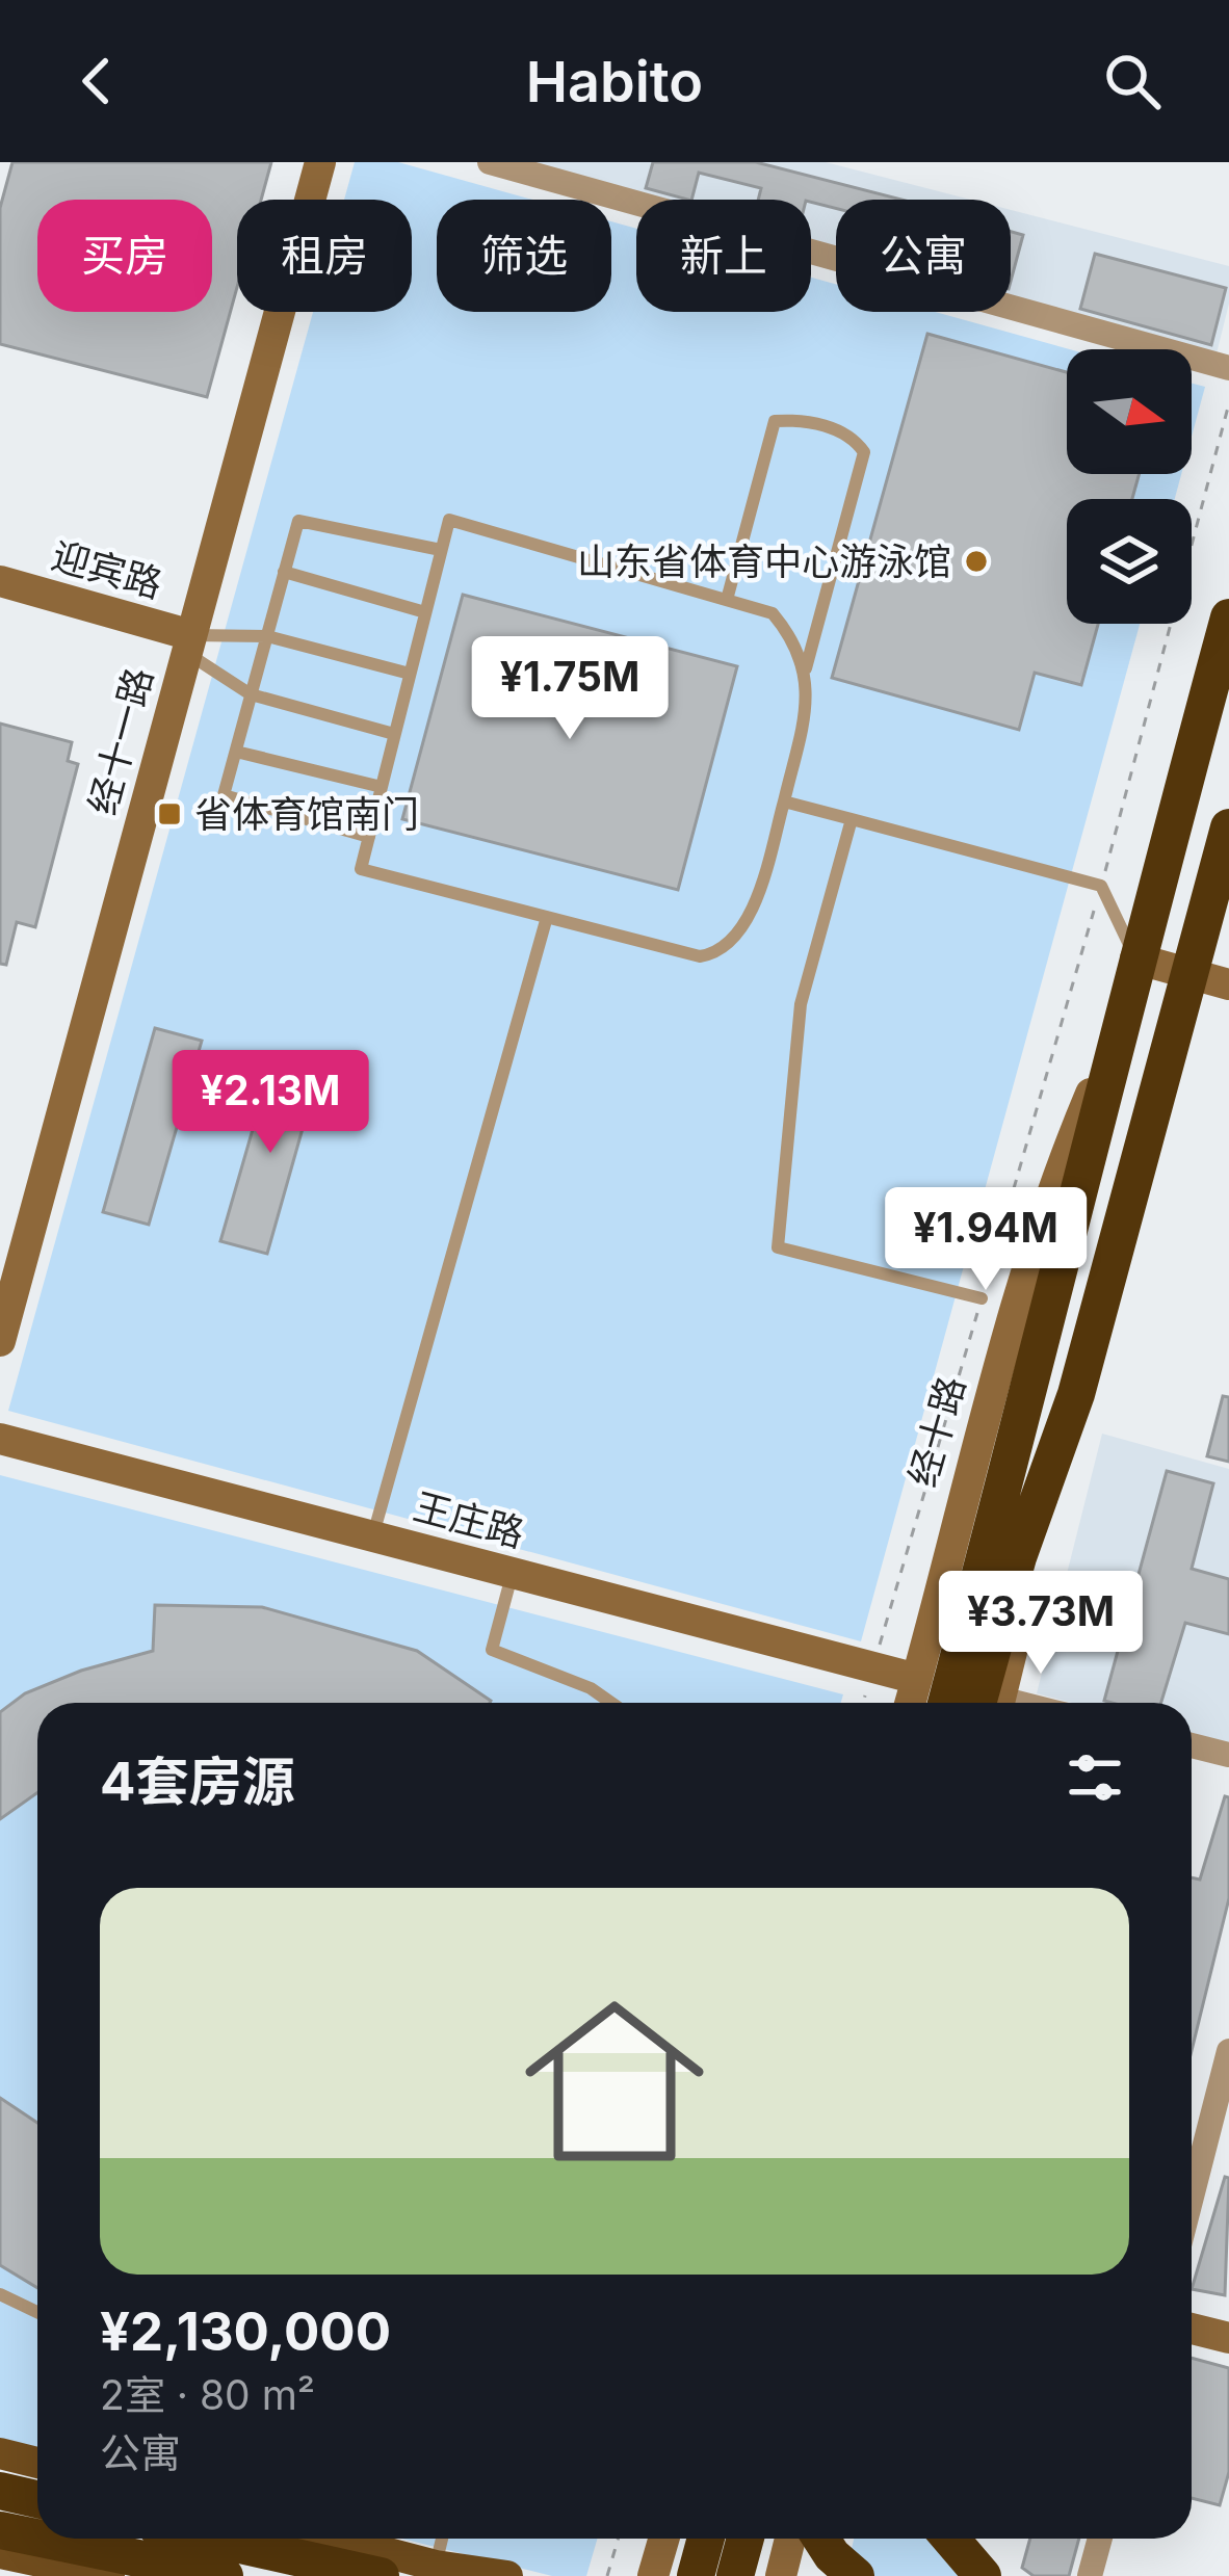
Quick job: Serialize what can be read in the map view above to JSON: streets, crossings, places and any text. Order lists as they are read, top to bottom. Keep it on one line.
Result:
{"streets":{"highway":["经十路"],"main road":["迎宾路","经十一路","王庄路"]},"crossings":[["迎宾路","经十一路"],["经十路","王庄路"]],"places":{"other":["山东省体育中心游泳馆"],"transit":["省体育馆南门"]},"north":"right","page":{"header":"Habito","chip":["买房","租房","筛选","新上","公寓"],"price":["¥1.75M","¥2.13M","¥1.94M","¥3.73M"],"heading":"4套房源","list":[{"name":"¥2,130,000","note":"2室 · 80 m² · 公寓"}]}}
